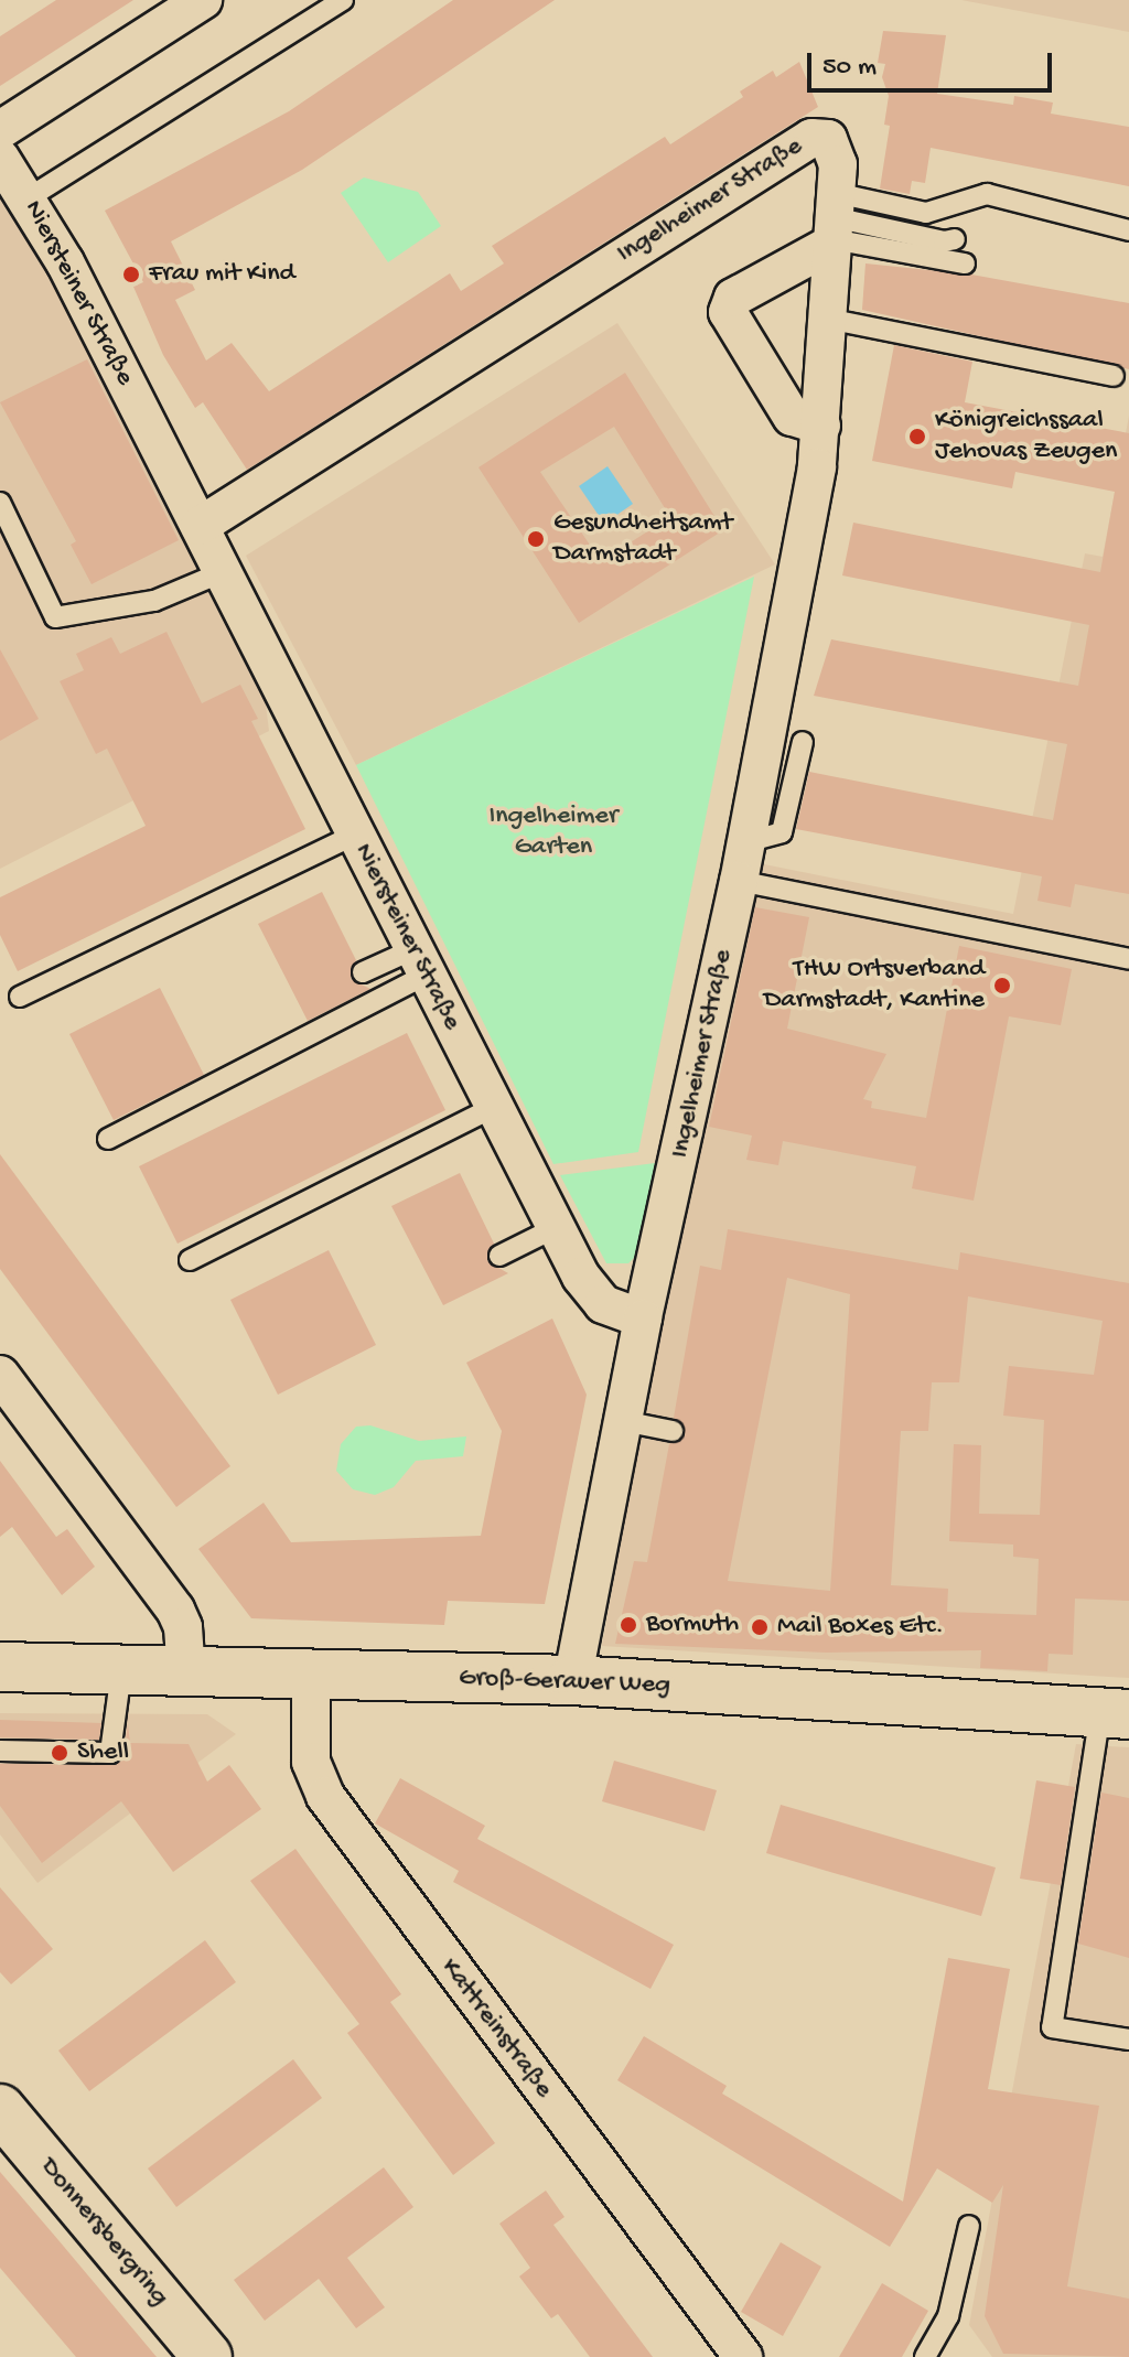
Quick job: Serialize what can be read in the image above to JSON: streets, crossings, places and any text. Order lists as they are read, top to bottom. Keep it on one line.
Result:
{"streets":{"main road":["Groß-Gerauer Weg","Donnersbergring"],"street":["Ingelheimer Straße","Niersteiner Straße","Kattreinstraße"]},"crossings":[["Ingelheimer Straße","Niersteiner Straße"],["Ingelheimer Straße","Groß-Gerauer Weg"],["Groß-Gerauer Weg","Kattreinstraße"]],"parks":["Ingelheimer Garten"],"places":["Frau mit Kind","Königreichssaal Jehovas Zeugen","Gesundheitsamt Darmstadt","THW Ortsverband Darmstadt, Kantine","Bormuth","Mail Boxes Etc.","Shell"],"scale_bar":"50 m"}
